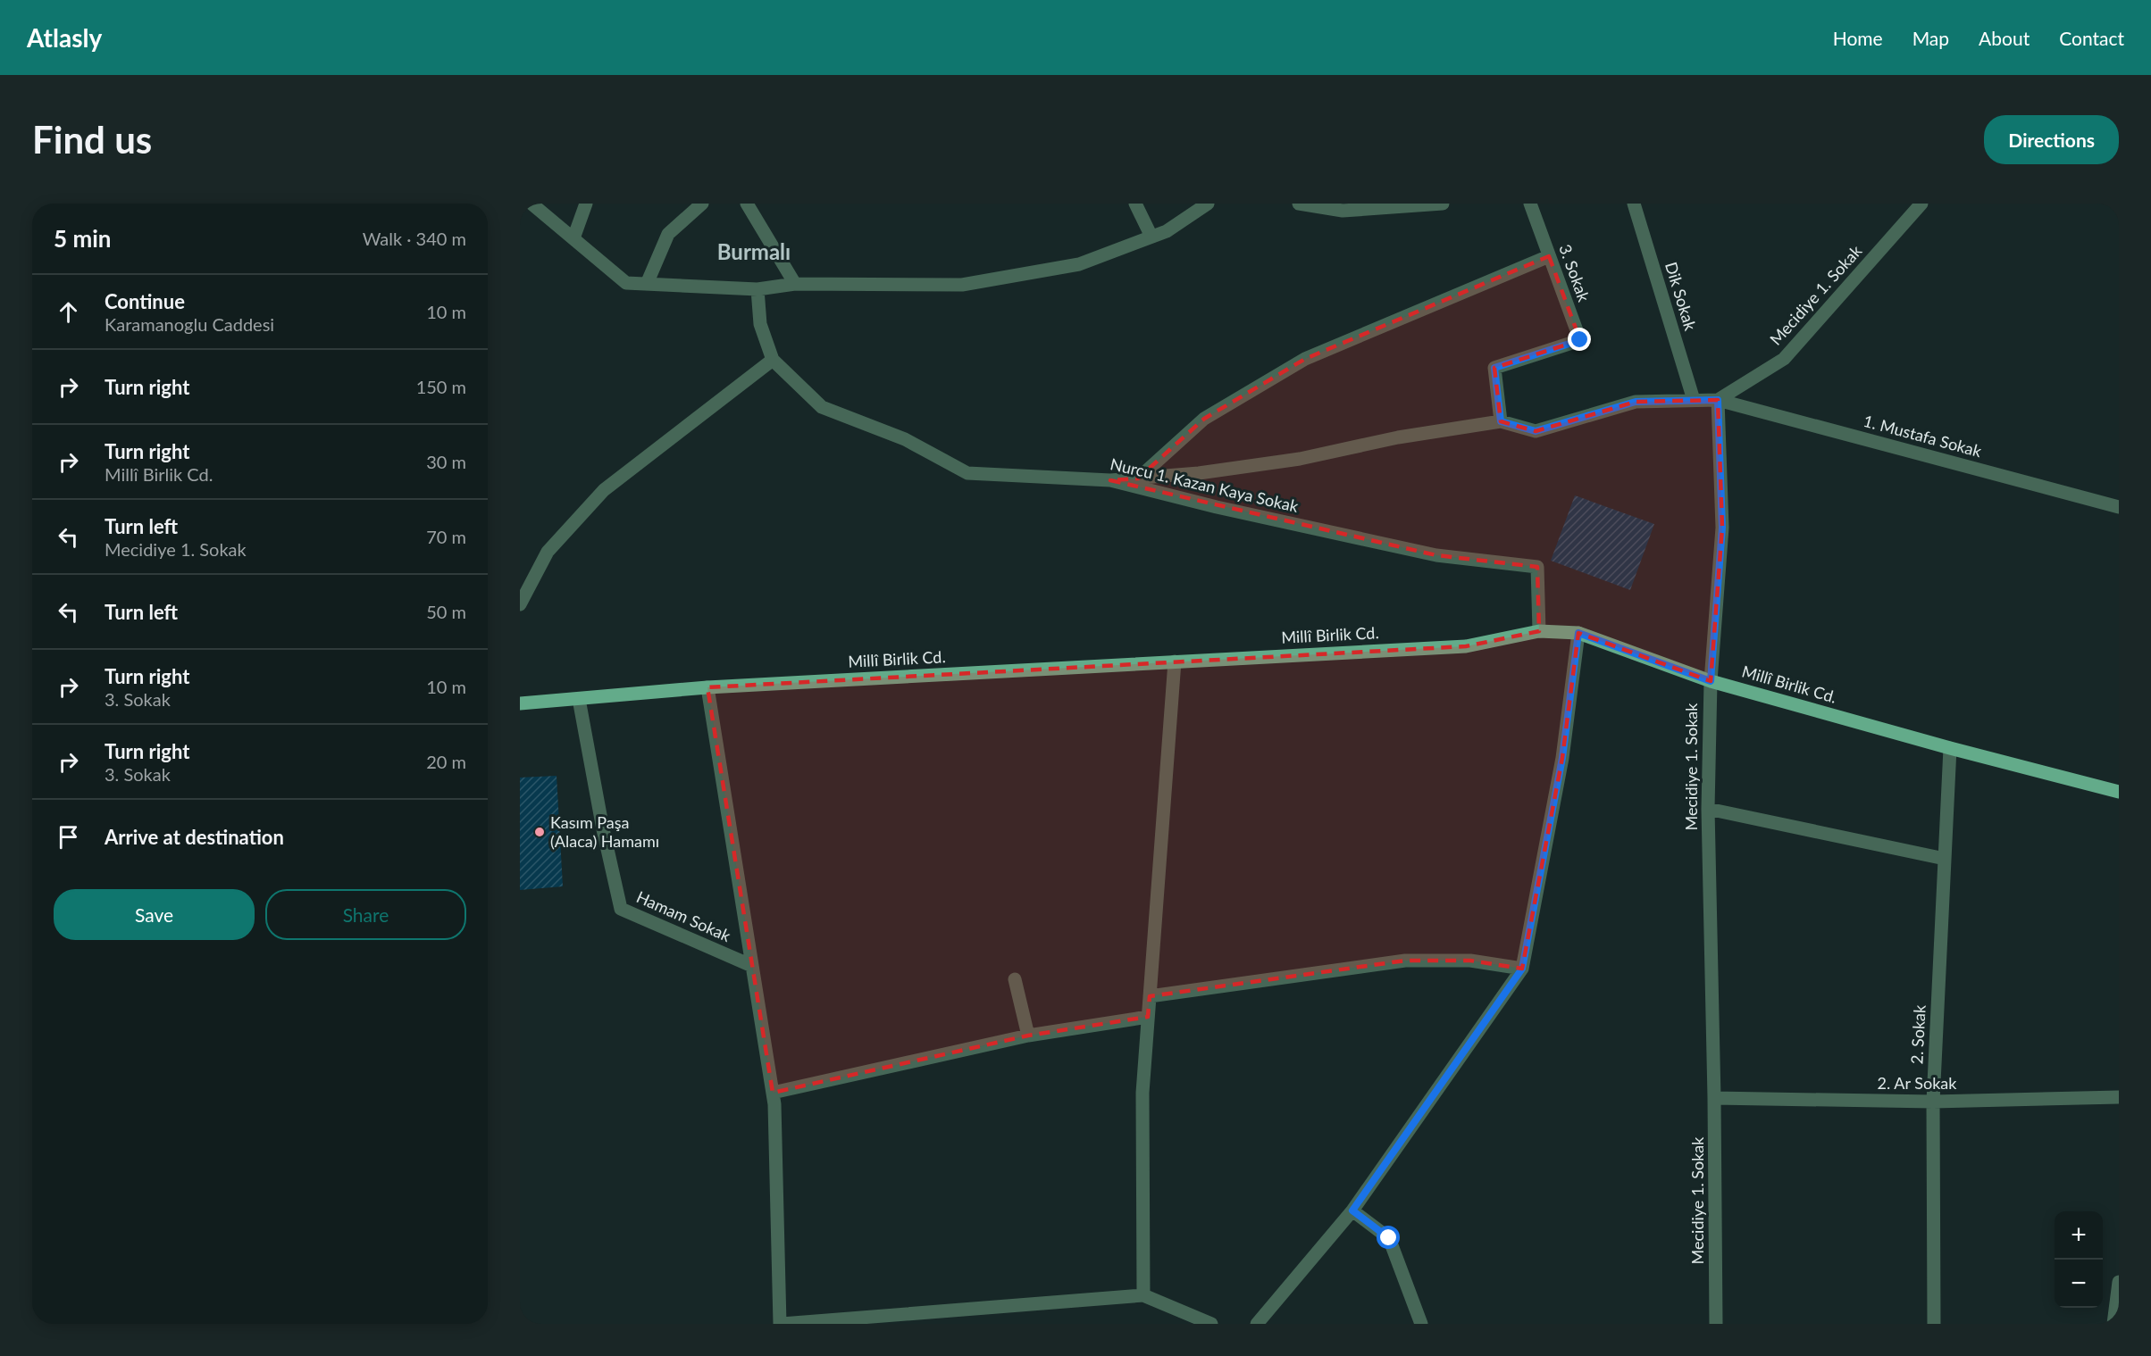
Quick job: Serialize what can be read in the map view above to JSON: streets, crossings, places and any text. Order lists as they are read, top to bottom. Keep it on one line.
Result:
{"streets":{"main road":["Millî Birlik Cd."],"street":["3. Sokak","Mecidiye 1. Sokak","Dik Sokak","1. Mustafa Sokak","Nurcu 1. Kazan Kaya Sokak","Hamam Sokak","2. Sokak","2. Ar Sokak"]},"crossings":[["3. Sokak","1. Mustafa Sokak"],["Mecidiye 1. Sokak","1. Mustafa Sokak"],["Mecidiye 1. Sokak","Millî Birlik Cd."],["Mecidiye 1. Sokak","2. Ar Sokak"],["Dik Sokak","1. Mustafa Sokak"],["Nurcu 1. Kazan Kaya Sokak","Millî Birlik Cd."],["Millî Birlik Cd.","Hamam Sokak"],["Millî Birlik Cd.","2. Sokak"],["2. Sokak","2. Ar Sokak"]],"districts":["Burmalı"],"places":["Kasım Paşa (Alaca) Hamamı"],"page":{"header":"Atlasly","nav":["Home","Map","About","Contact"],"buttons":["Directions",["Save","Share"]],"title":"Find us","heading":["5 min","Walk · 340 m"],"list":[["Continue","Karamanoglu Caddesi","10 m"],["Turn right","150 m"],["Turn right","Millî Birlik Cd.","30 m"],["Turn left","Mecidiye 1. Sokak","70 m"],["Turn left","50 m"],["Turn right","3. Sokak","10 m"],["Turn right","3. Sokak","20 m"],"Arrive at destination"],"map_buttons":["+","−"]}}
